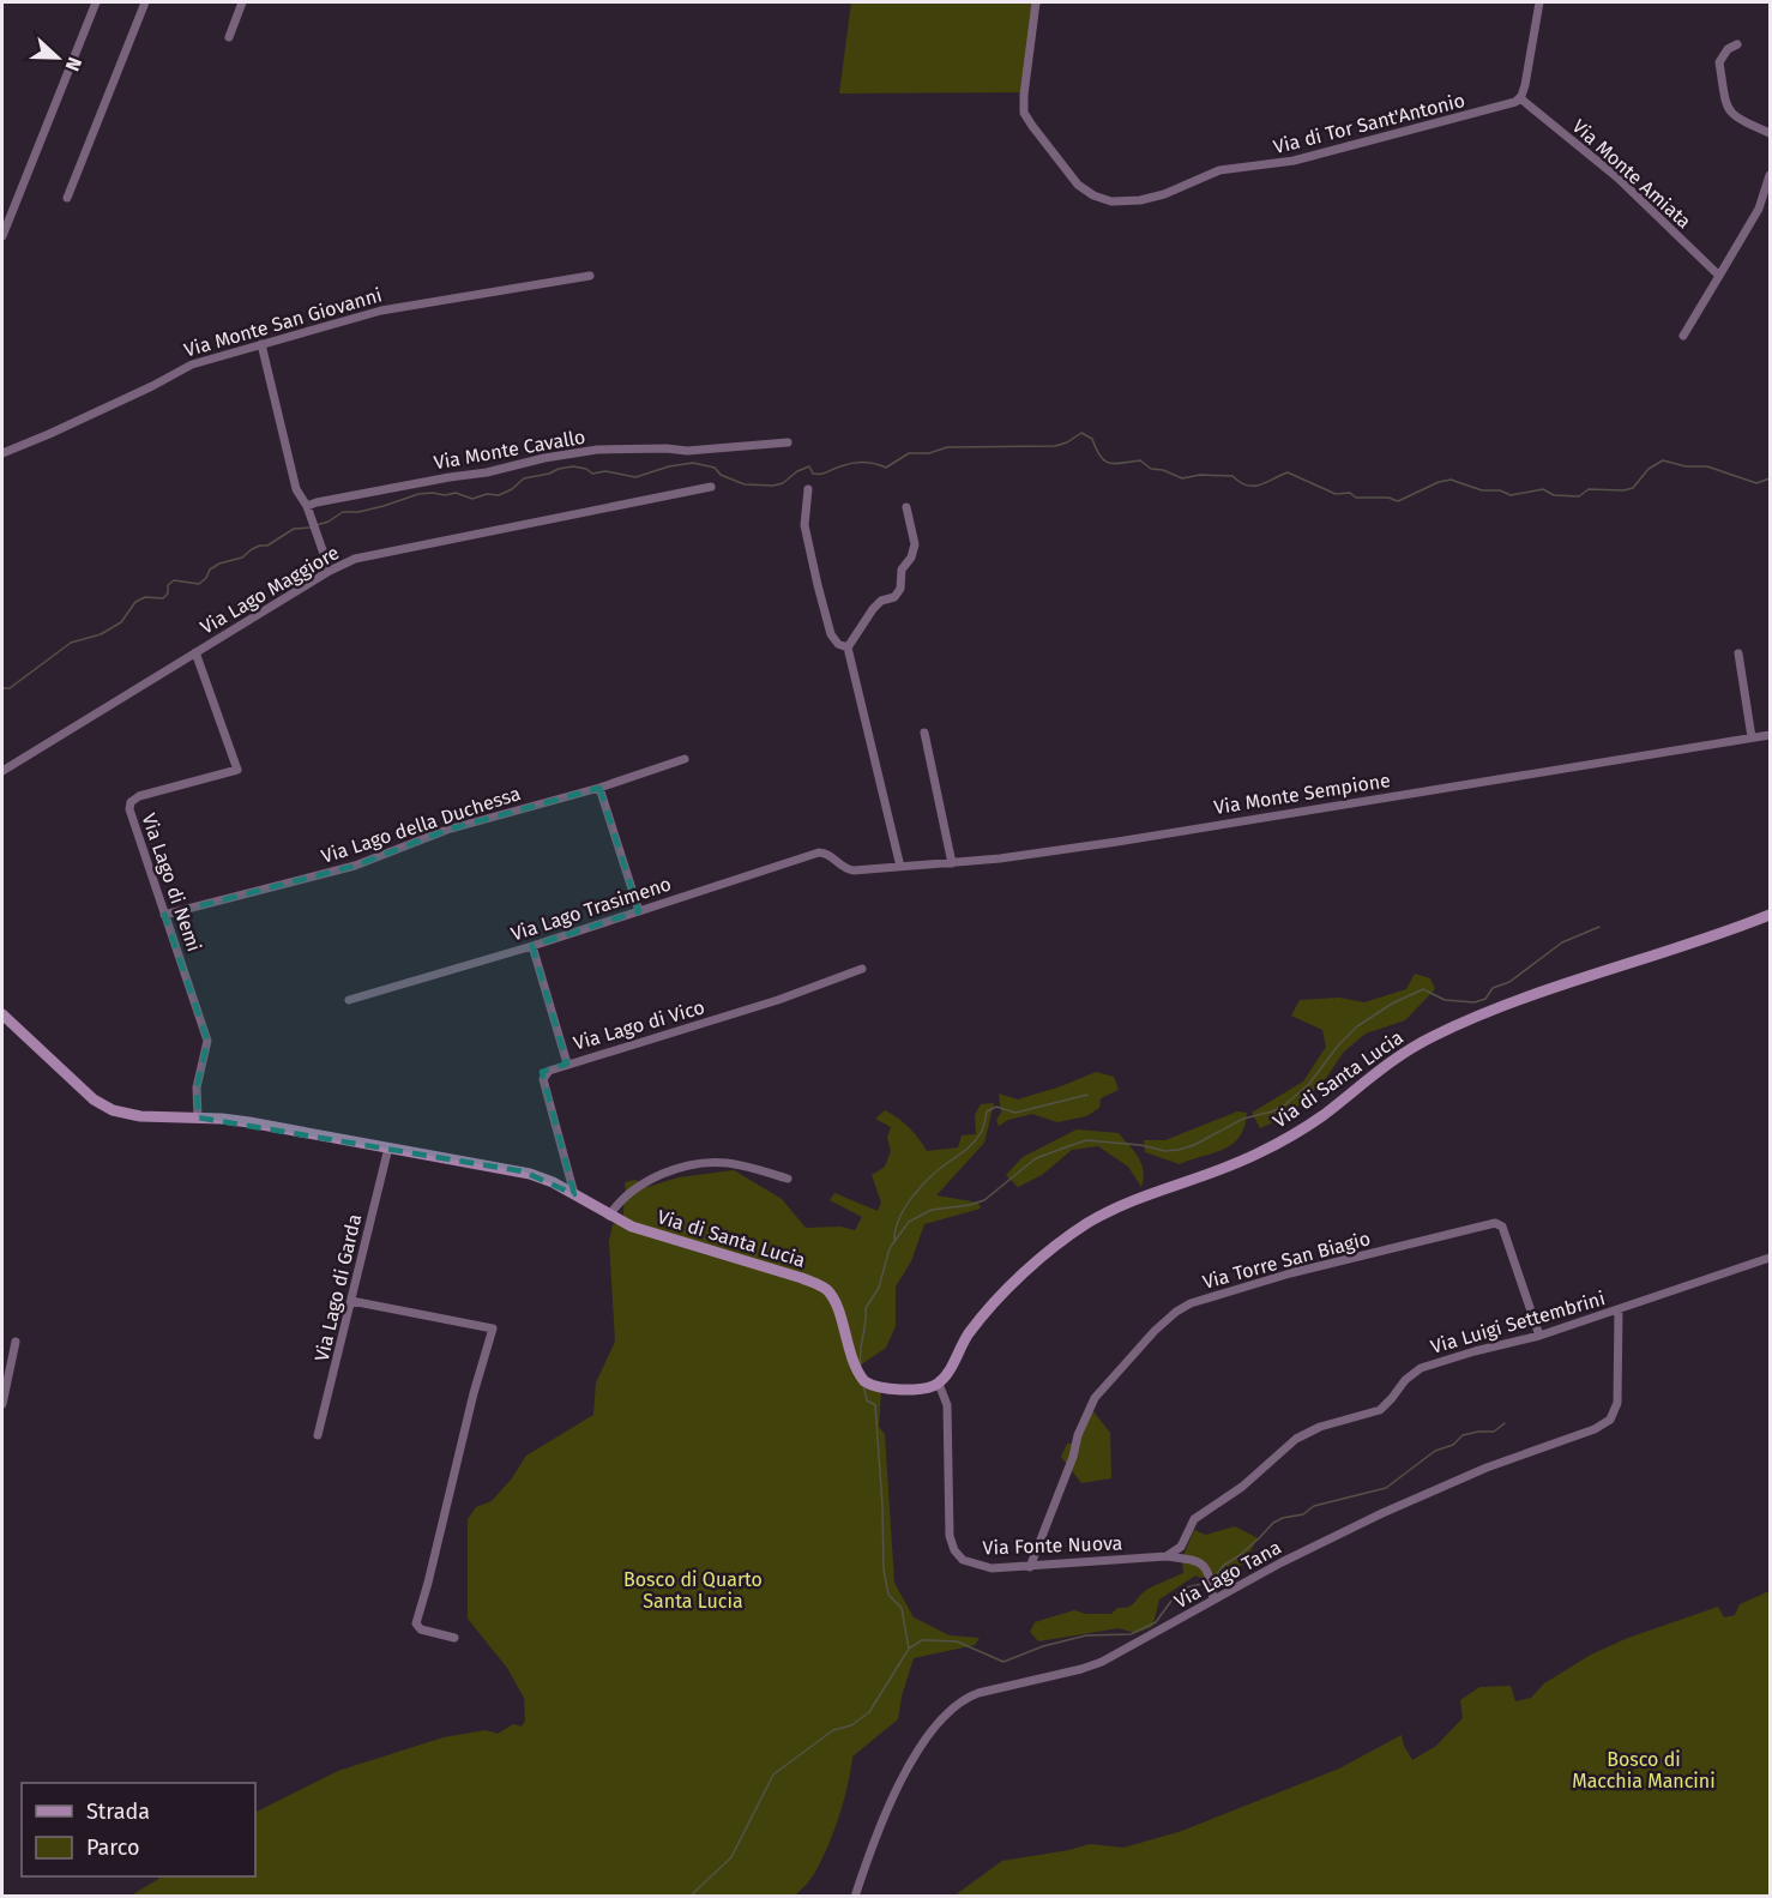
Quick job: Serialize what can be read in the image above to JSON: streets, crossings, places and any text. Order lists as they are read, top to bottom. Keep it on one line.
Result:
{"streets":{"street":["Via di Tor Sant'Antonio","Via Monte Amiata","Via Monte San Giovanni","Via Monte Cavallo","Via Lago Maggiore","Via Monte Sempione","Via Lago della Duchessa","Via Lago di Nemi","Via Lago Trasimeno","Via Lago di Vico","Via di Santa Lucia","Via Torre San Biagio","Via Lago di Garda","Via Luigi Settembrini","Via Fonte Nuova","Via Lago Tana"]},"crossings":[["Via di Tor Sant'Antonio","Via Monte Amiata"],["Via Lago Maggiore","Via Lago di Nemi"],["Via Monte Sempione","Via Lago Trasimeno"],["Via Lago della Duchessa","Via Lago di Nemi"],["Via Lago di Nemi","Via di Santa Lucia"],["Via Lago di Vico","Via di Santa Lucia"],["Via di Santa Lucia","Via Lago di Garda"],["Via di Santa Lucia","Via Fonte Nuova"],["Via Torre San Biagio","Via Luigi Settembrini"],["Via Torre San Biagio","Via Fonte Nuova"],["Via Luigi Settembrini","Via Fonte Nuova"],["Via Luigi Settembrini","Via Lago Tana"],["Via Fonte Nuova","Via Lago Tana"]],"parks":["Bosco di Quarto Santa Lucia","Bosco di Macchia Mancini"],"legend":["Strada","Parco"],"north":"right"}
